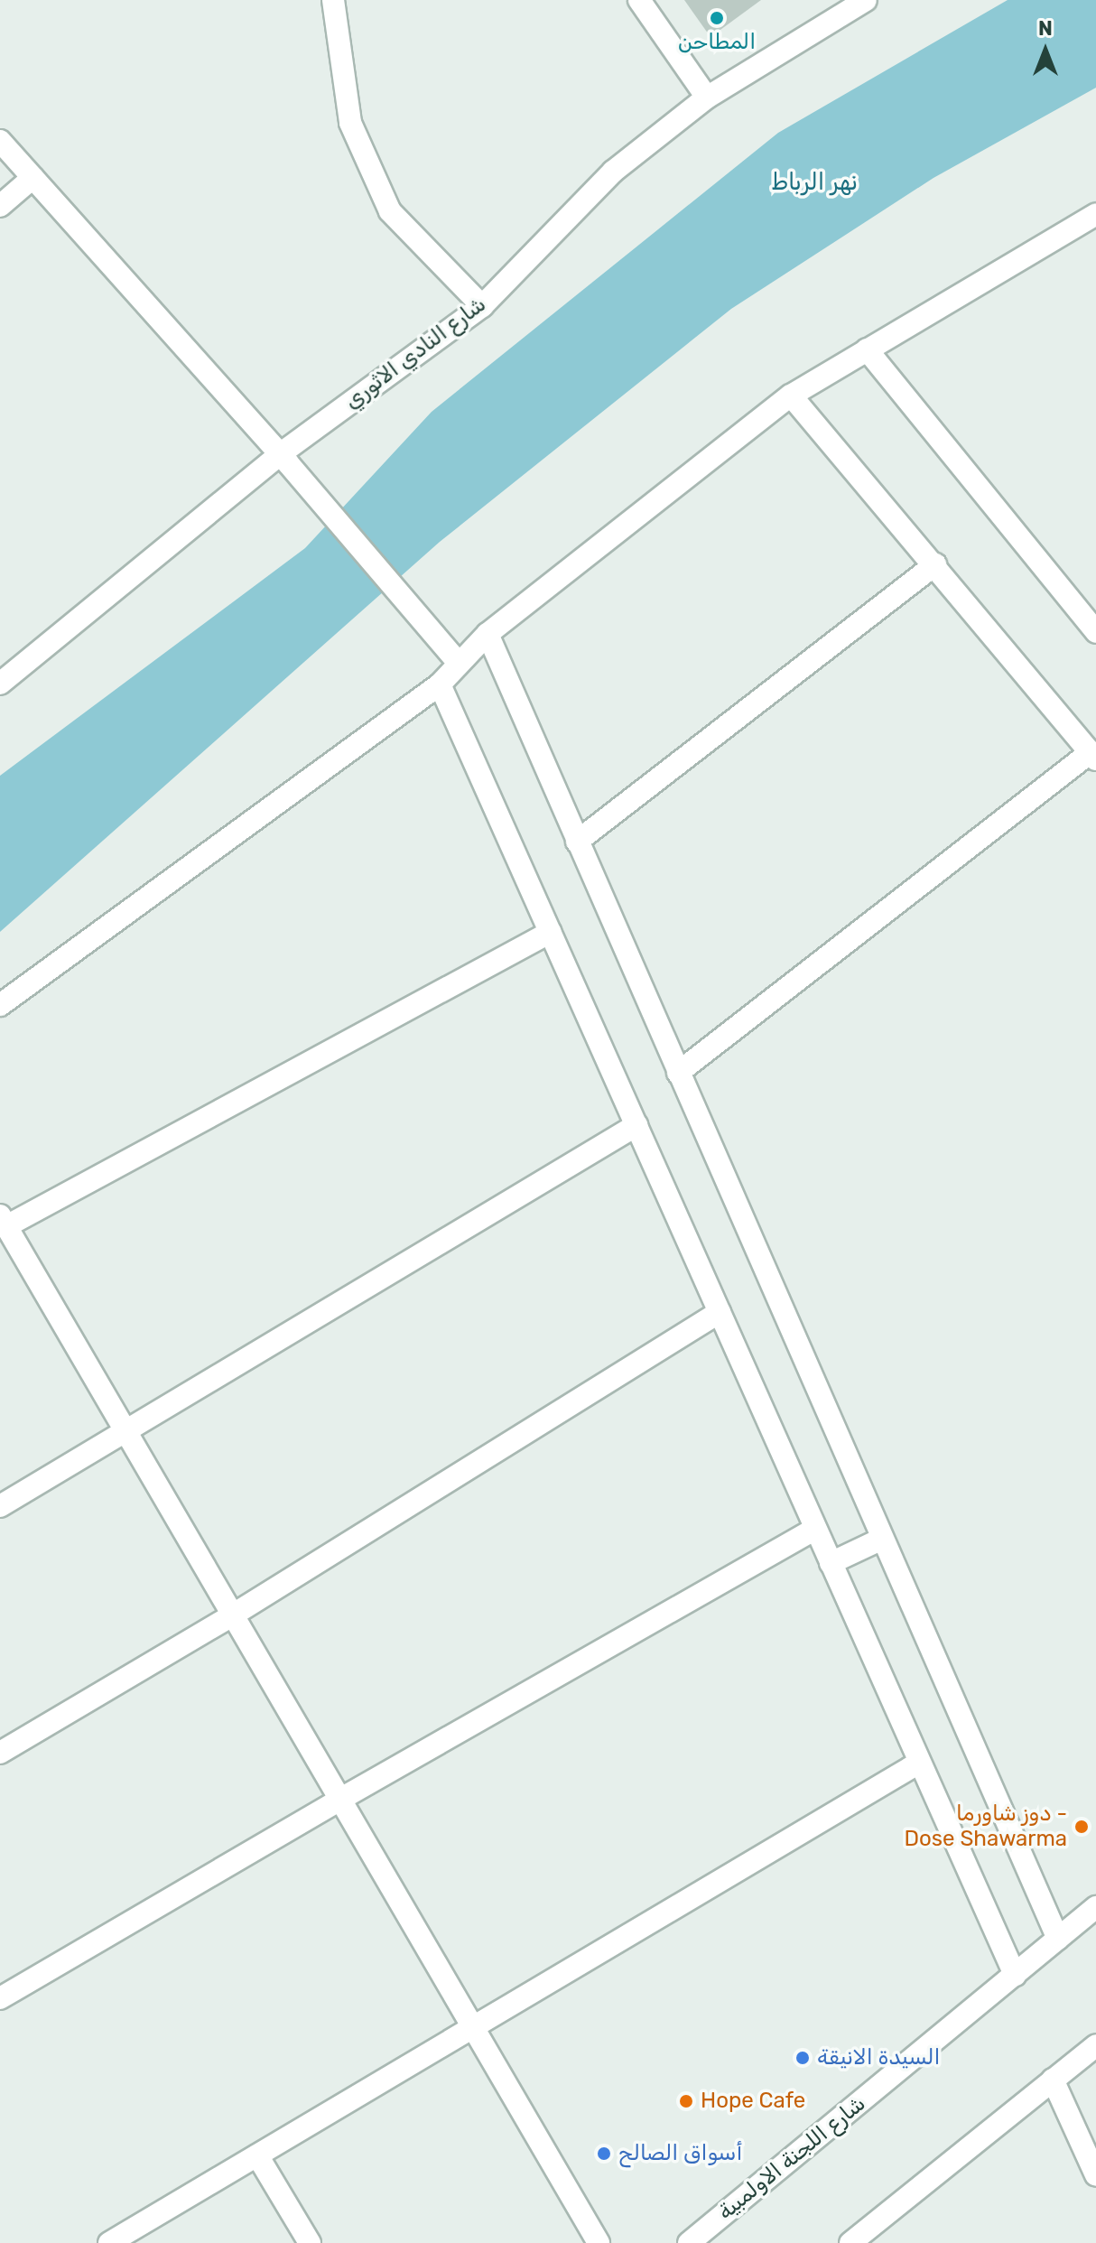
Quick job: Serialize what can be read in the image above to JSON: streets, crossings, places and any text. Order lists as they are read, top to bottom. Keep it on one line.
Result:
{"streets":{"street":["شارع النادي الاثوري","شارع اللجنة الاولمبية"]},"water":["نهر الرباط"],"places":["المطاحن","دوز شاورما - Dose Shawarma","السيدة الانيقة","Hope Cafe","أسواق الصالح"],"north":"top"}
